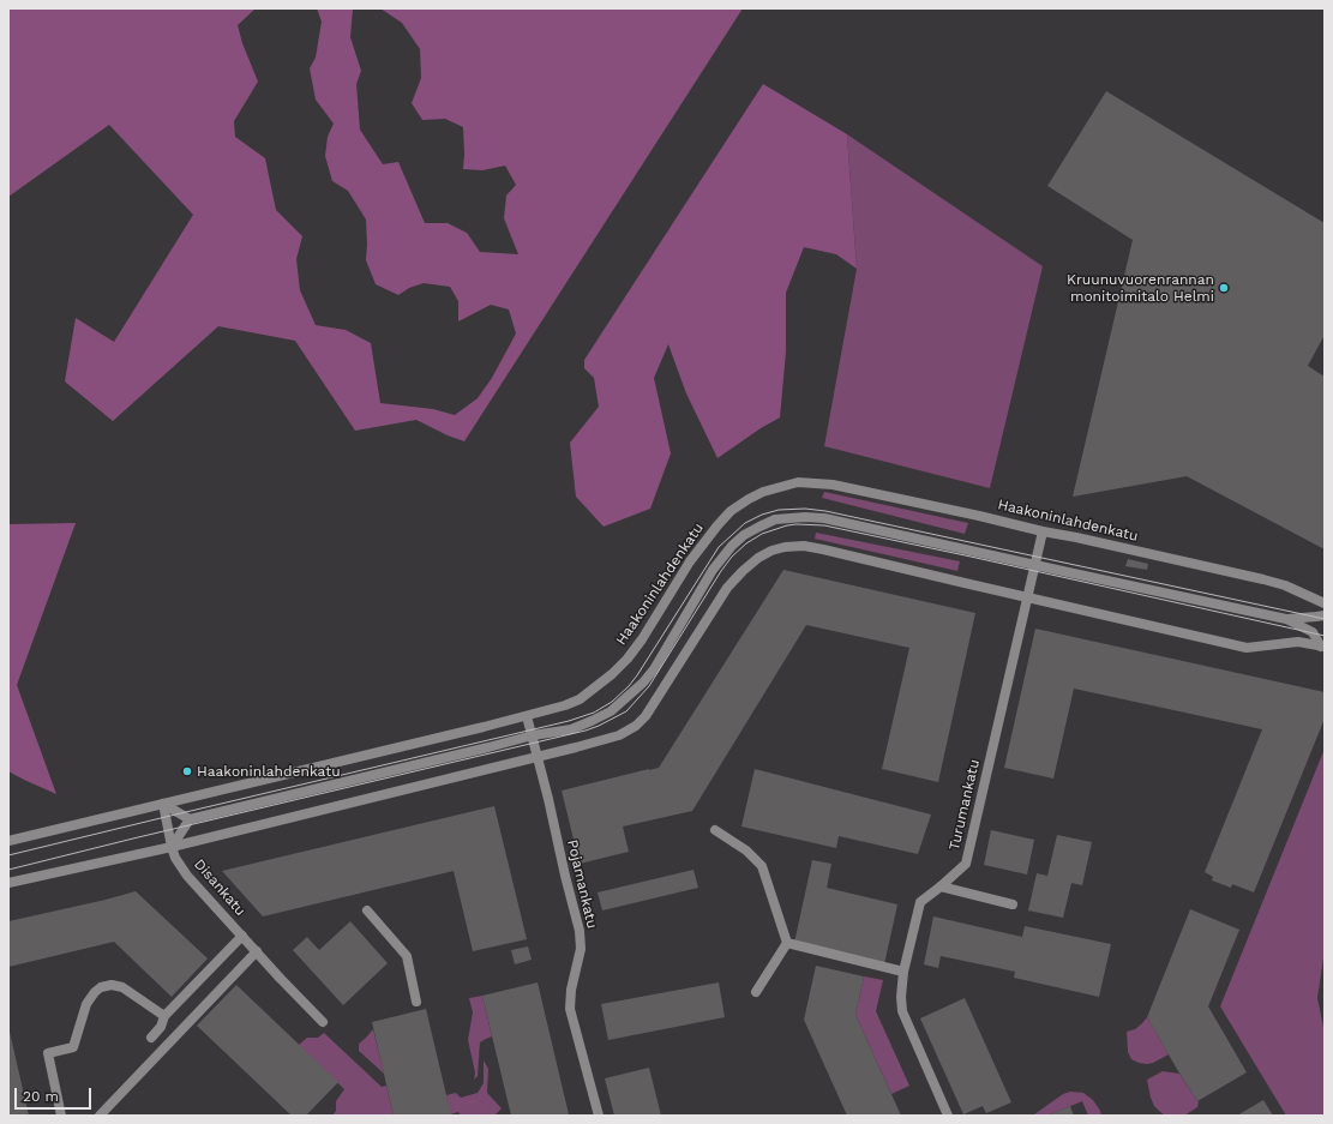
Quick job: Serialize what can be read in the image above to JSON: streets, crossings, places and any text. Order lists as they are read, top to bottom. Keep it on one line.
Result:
{"streets":{"street":["Haakoninlahdenkatu","Turumankatu","Pojamankatu","Disankatu"]},"crossings":[["Haakoninlahdenkatu","Turumankatu"],["Haakoninlahdenkatu","Pojamankatu"],["Haakoninlahdenkatu","Disankatu"]],"places":["Kruunuvuorenrannan monitoimitalo Helmi","Haakoninlahdenkatu"],"scale_bar":"20 m"}
